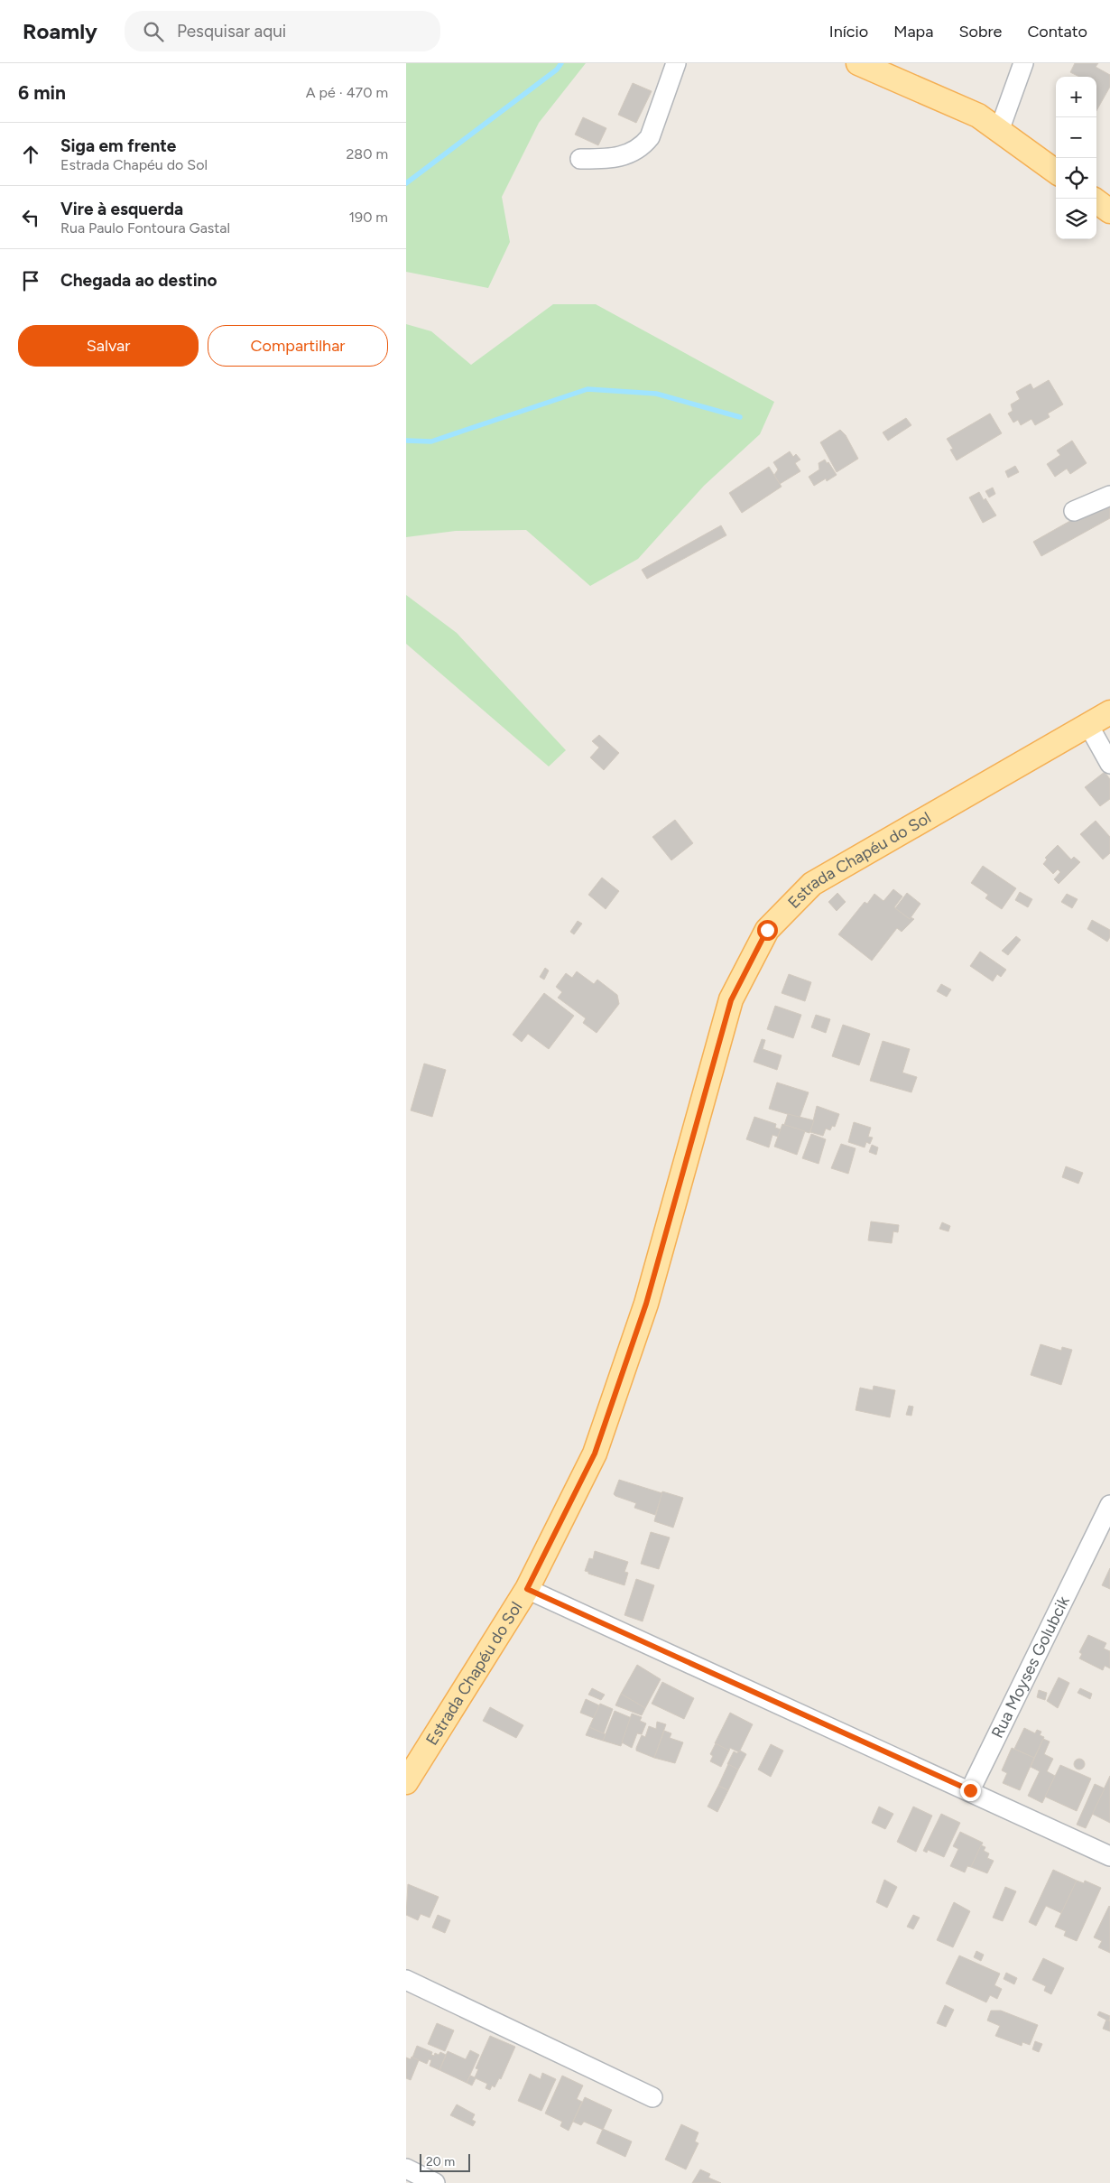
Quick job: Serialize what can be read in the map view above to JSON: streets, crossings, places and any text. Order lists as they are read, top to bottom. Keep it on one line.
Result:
{"streets":{"main road":["Estrada Chapéu do Sol"],"street":["Rua Moyses Golubcik"]},"scale_bar":"20 m","page":{"header":"Roamly","search":"Pesquisar aqui","nav":["Início","Mapa","Sobre","Contato"],"heading":["6 min","A pé · 470 m"],"map_buttons":["+","−"],"list":[["Siga em frente","Estrada Chapéu do Sol","280 m"],["Vire à esquerda","Rua Paulo Fontoura Gastal","190 m"],"Chegada ao destino"],"buttons":["Salvar","Compartilhar"],"scale":"20 m"}}
